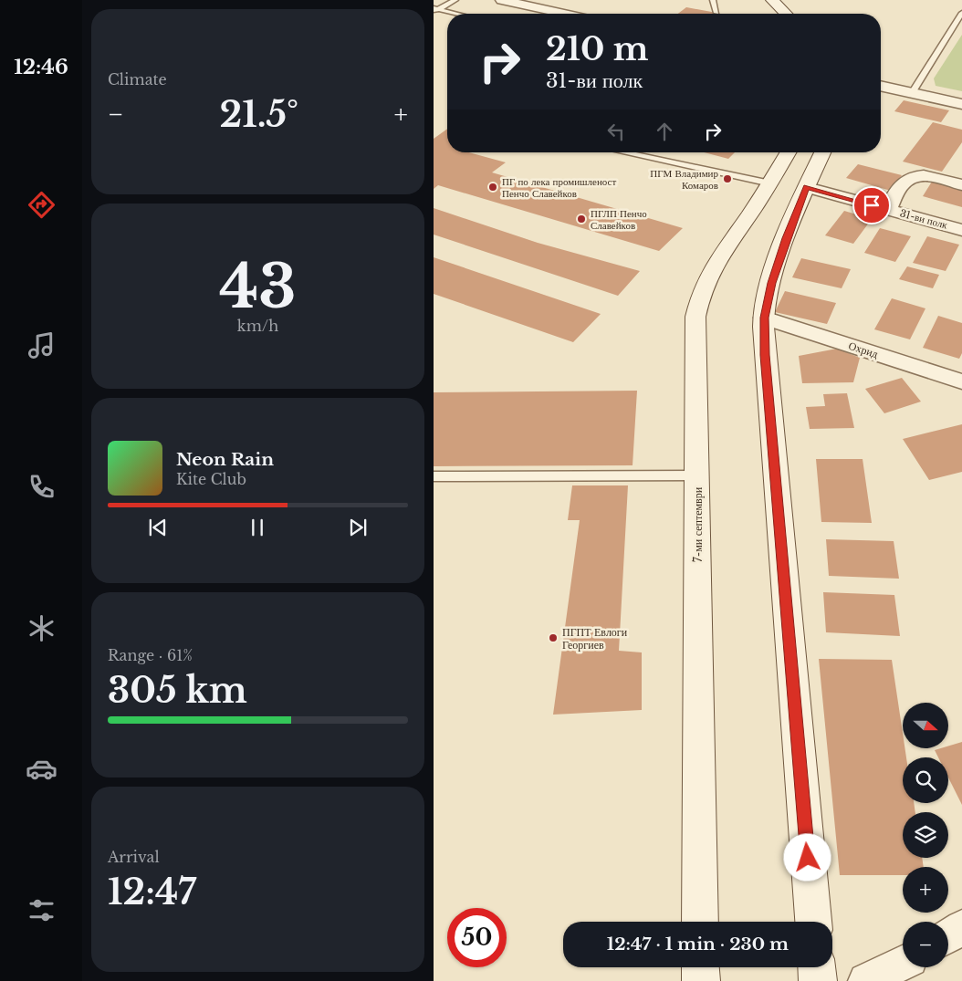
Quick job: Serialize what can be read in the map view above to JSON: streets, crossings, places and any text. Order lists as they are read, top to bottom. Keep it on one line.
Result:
{"streets":{"main road":["7-ми септември"],"street":["31-ви полк","Охрид"]},"places":["ПГМ Владимир Комаров","ПГ по лека промишленост Пенчо Славейков","ПГЛП Пенчо Славейков","ПГПТ Евлоги Георгиев"],"north":"right","page":{"tabs":"12:46","tile":["Climate",["43","km/h"],["Range · 61%","305 km"],["Arrival","12:47"]],"turn":["210 m","31-ви полк"],"heat":["−","21.5°","+"],"song":["Neon Rain","Kite Club"],"map_buttons":["+","−"],"limit":"50","trip":"12:47 · 1 min · 230 m"}}
